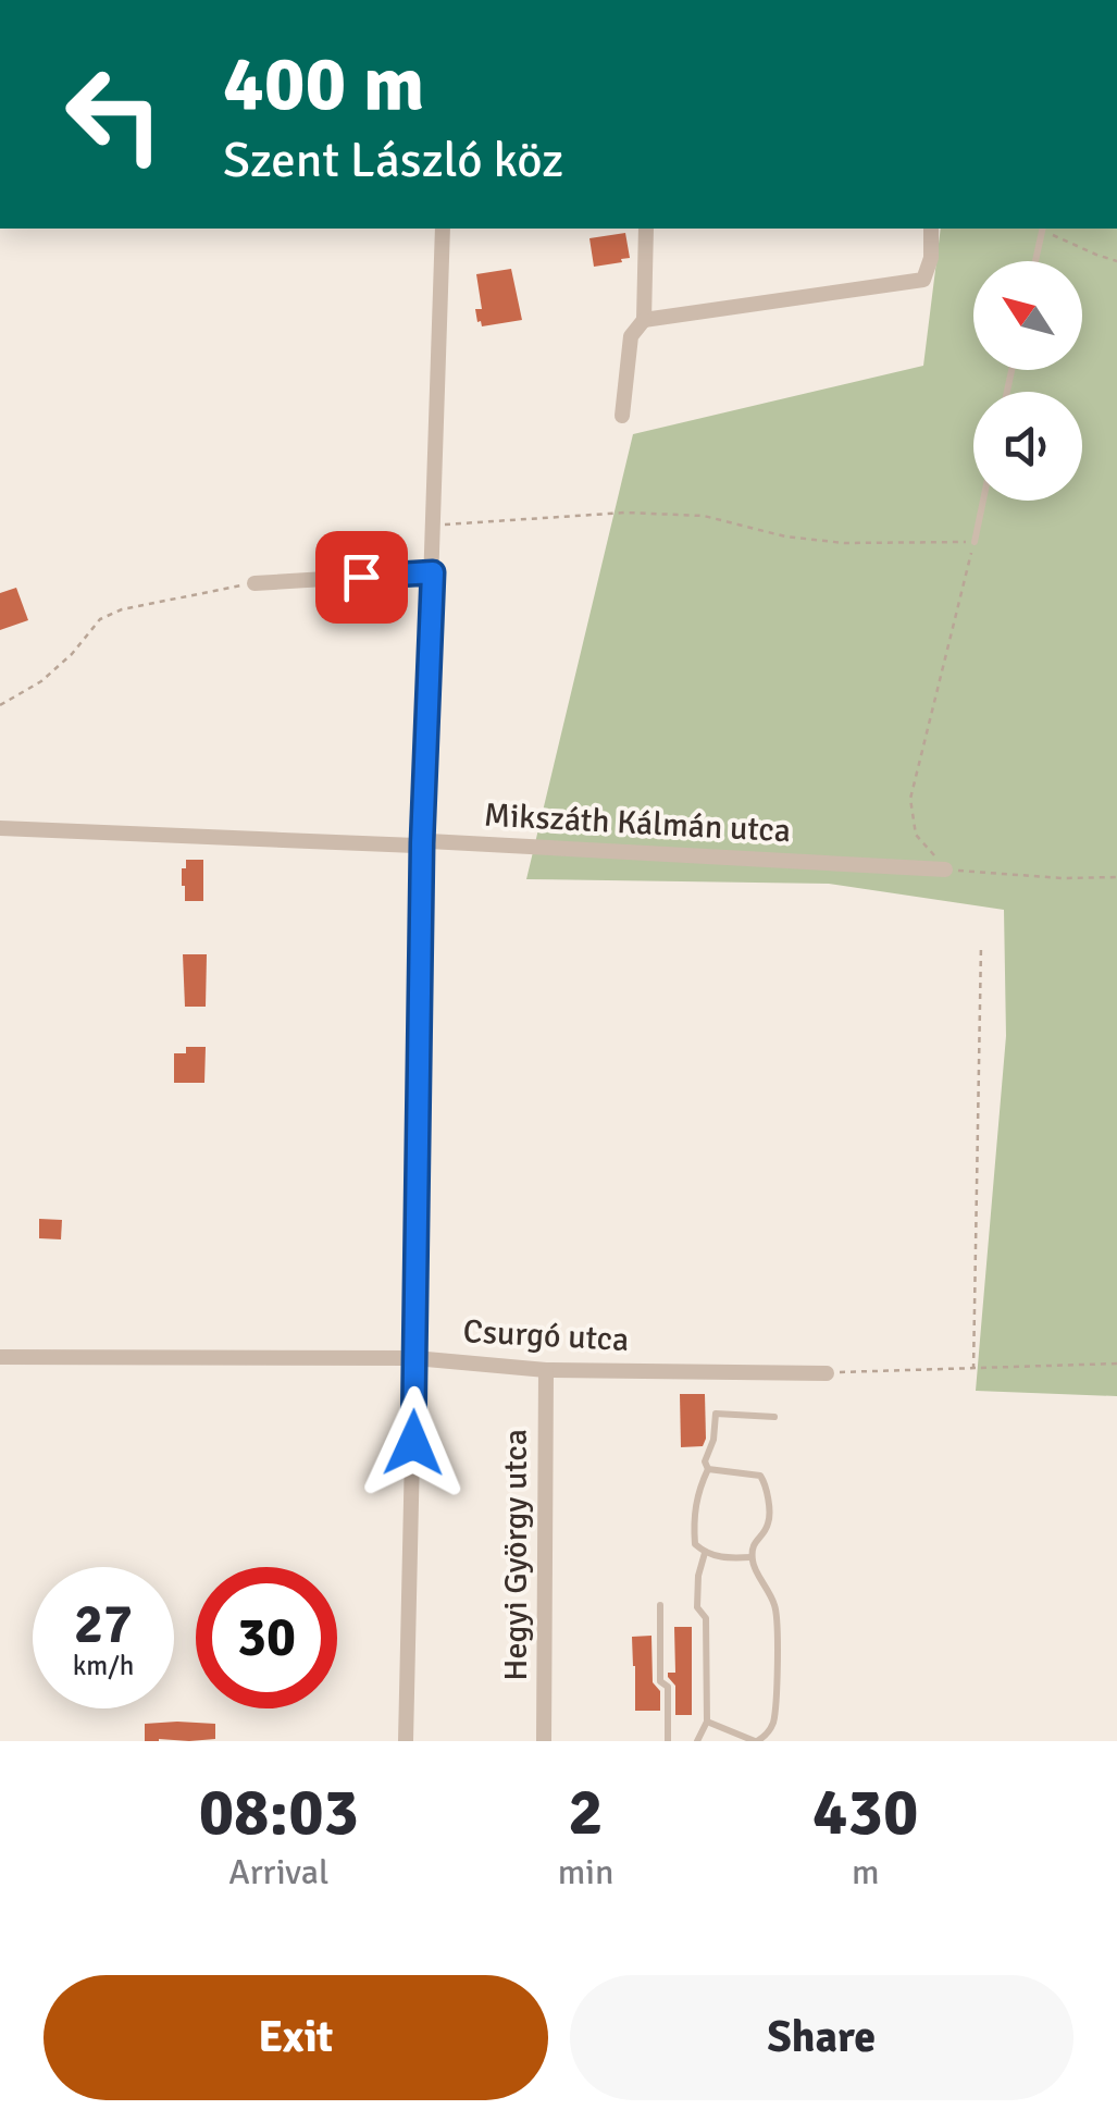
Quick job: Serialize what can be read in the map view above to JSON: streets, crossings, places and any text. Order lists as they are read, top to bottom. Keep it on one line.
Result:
{"streets":{"street":["Mikszáth Kálmán utca","Csurgó utca","Hegyi György utca"]},"crossings":[["Csurgó utca","Hegyi György utca"]],"north":"top left","page":{"turn":["400 m","Szent László köz"],"speed":"27 km/h","limit":"30","eta":["08:03","Arrival","2","min","430","m"],"buttons":["Exit","Share"]}}
